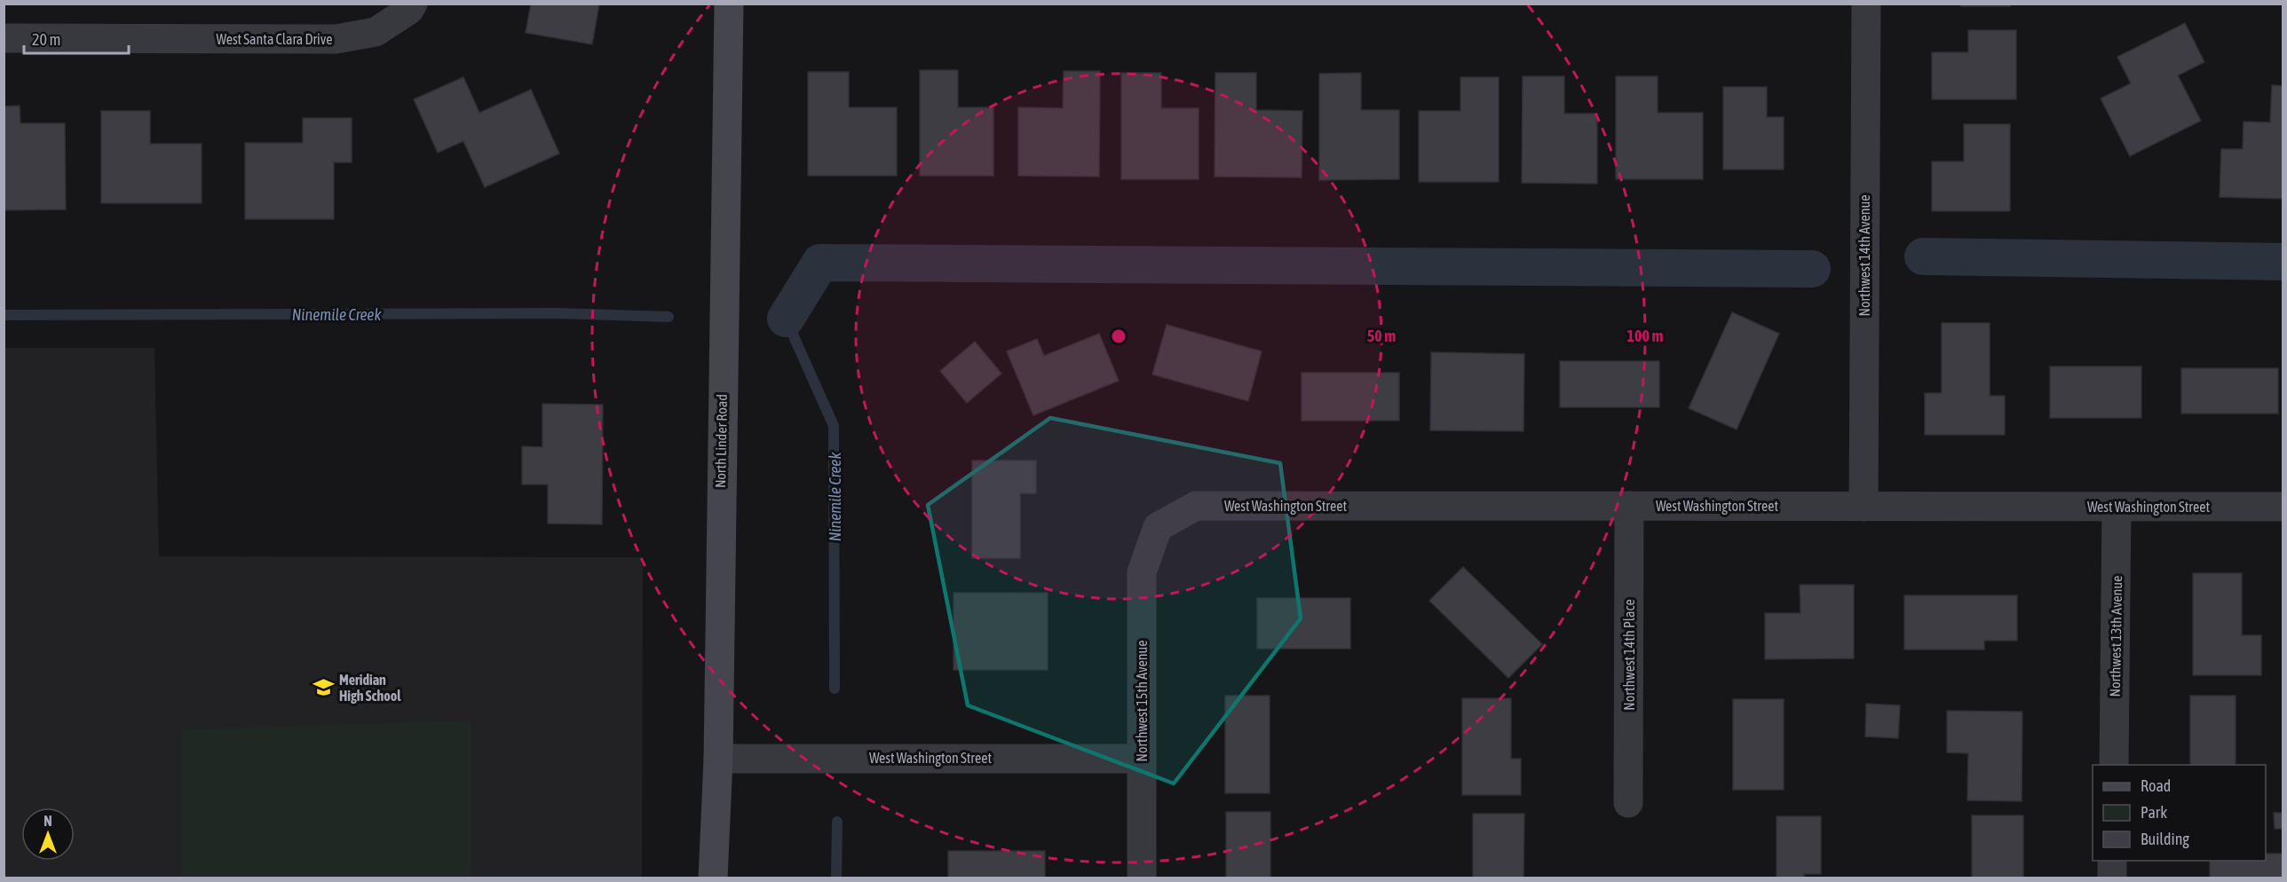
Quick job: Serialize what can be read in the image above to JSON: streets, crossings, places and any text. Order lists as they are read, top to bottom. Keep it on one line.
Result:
{"streets":{"main road":["North Linder Road"],"street":["West Santa Clara Drive","Northwest 14th Avenue","West Washington Street","Northwest 13th Avenue","Northwest 14th Place","Northwest 15th Avenue"]},"crossings":[["Northwest 14th Avenue","West Washington Street"],["North Linder Road","West Washington Street"],["West Washington Street","Northwest 13th Avenue"],["West Washington Street","Northwest 14th Place"],["West Washington Street","Northwest 15th Avenue"]],"water":["Ninemile Creek"],"places":{"school or university":["Meridian High School"]},"legend":["Road","Park","Building"],"scale_bar":"20 m","north":"top","rings":["50 m","100 m"]}
